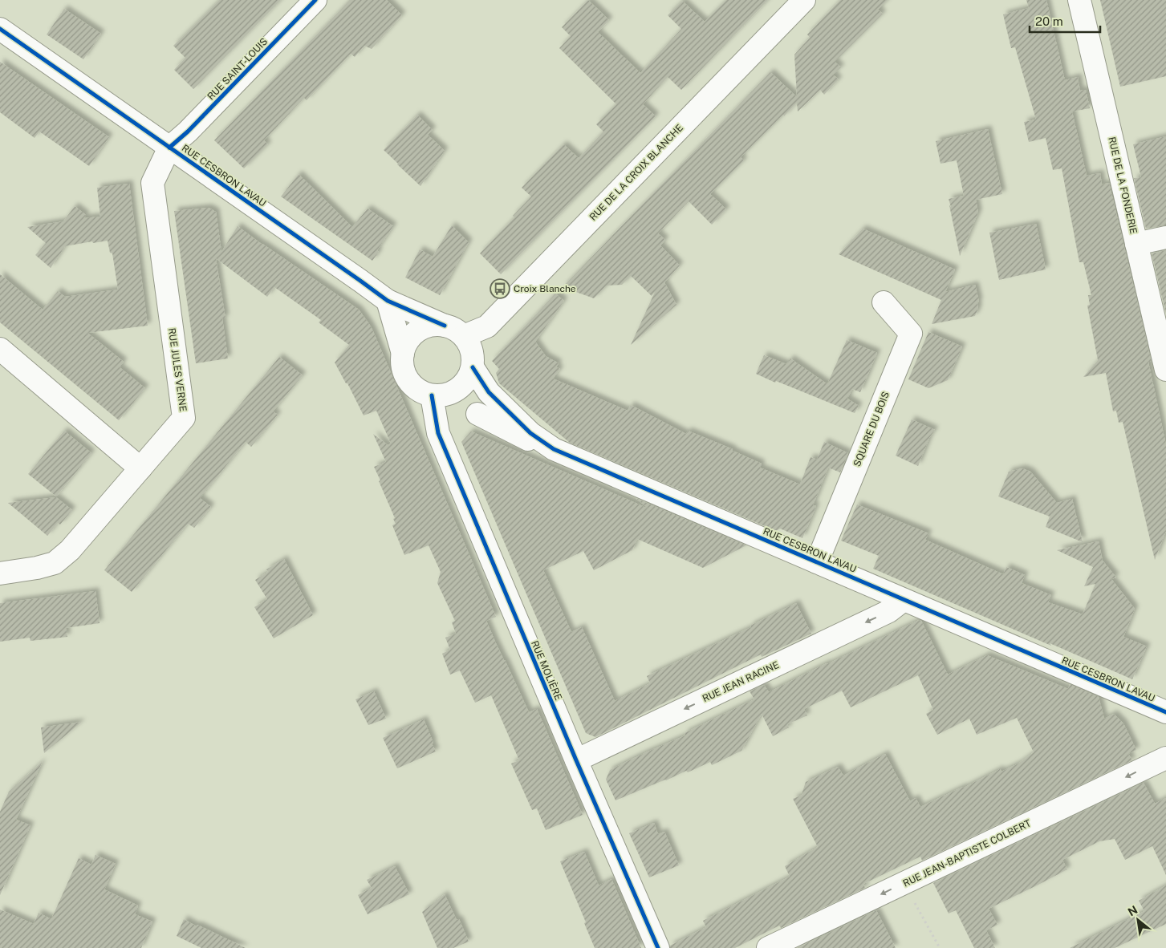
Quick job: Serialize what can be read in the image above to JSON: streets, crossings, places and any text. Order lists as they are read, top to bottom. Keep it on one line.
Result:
{"streets":{"street":["RUE SAINT-LOUIS","RUE DE LA CROIX BLANCHE","RUE CESBRON LAVAU","RUE DE LA FONDERIE","RUE JULES VERNE","SQUARE DU BOIS","RUE MOLIÈRE","RUE JEAN RACINE","RUE JEAN-BAPTISTE COLBERT"]},"crossings":[["RUE SAINT-LOUIS","RUE CESBRON LAVAU"],["RUE SAINT-LOUIS","RUE JULES VERNE"],["RUE DE LA CROIX BLANCHE","RUE CESBRON LAVAU"],["RUE DE LA CROIX BLANCHE","RUE MOLIÈRE"],["RUE CESBRON LAVAU","RUE JULES VERNE"],["RUE CESBRON LAVAU","SQUARE DU BOIS"],["RUE CESBRON LAVAU","RUE MOLIÈRE"],["RUE CESBRON LAVAU","RUE JEAN RACINE"],["RUE MOLIÈRE","RUE JEAN RACINE"]],"one_way":["RUE JEAN RACINE","RUE JEAN-BAPTISTE COLBERT"],"places":{"bus stop":["Croix Blanche"]},"scale_bar":"20 m","north":"top left"}
